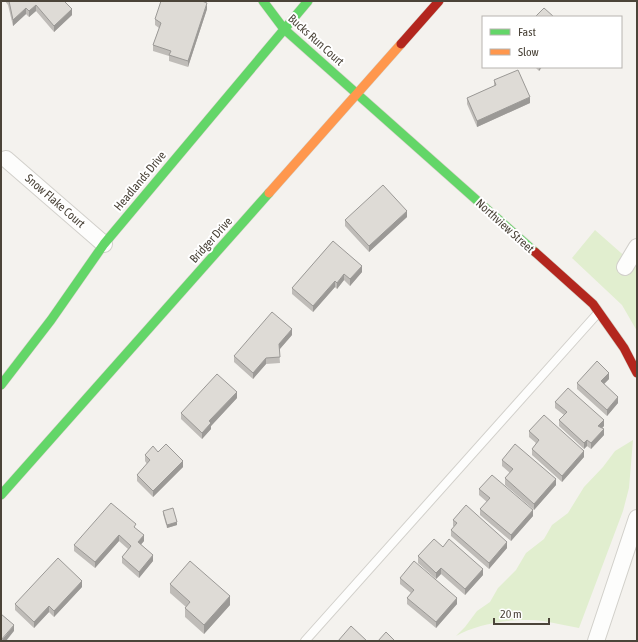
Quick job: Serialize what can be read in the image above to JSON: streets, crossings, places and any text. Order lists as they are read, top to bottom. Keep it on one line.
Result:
{"streets":{"street":["Bucks Run Court","Headlands Drive","Snow Flake Court","Northview Street","Bridger Drive"]},"crossings":[["Bucks Run Court","Headlands Drive"],["Bucks Run Court","Northview Street"],["Bucks Run Court","Bridger Drive"],["Headlands Drive","Snow Flake Court"],["Northview Street","Bridger Drive"]],"legend":["Fast","Slow"],"scale_bar":"20 m"}
